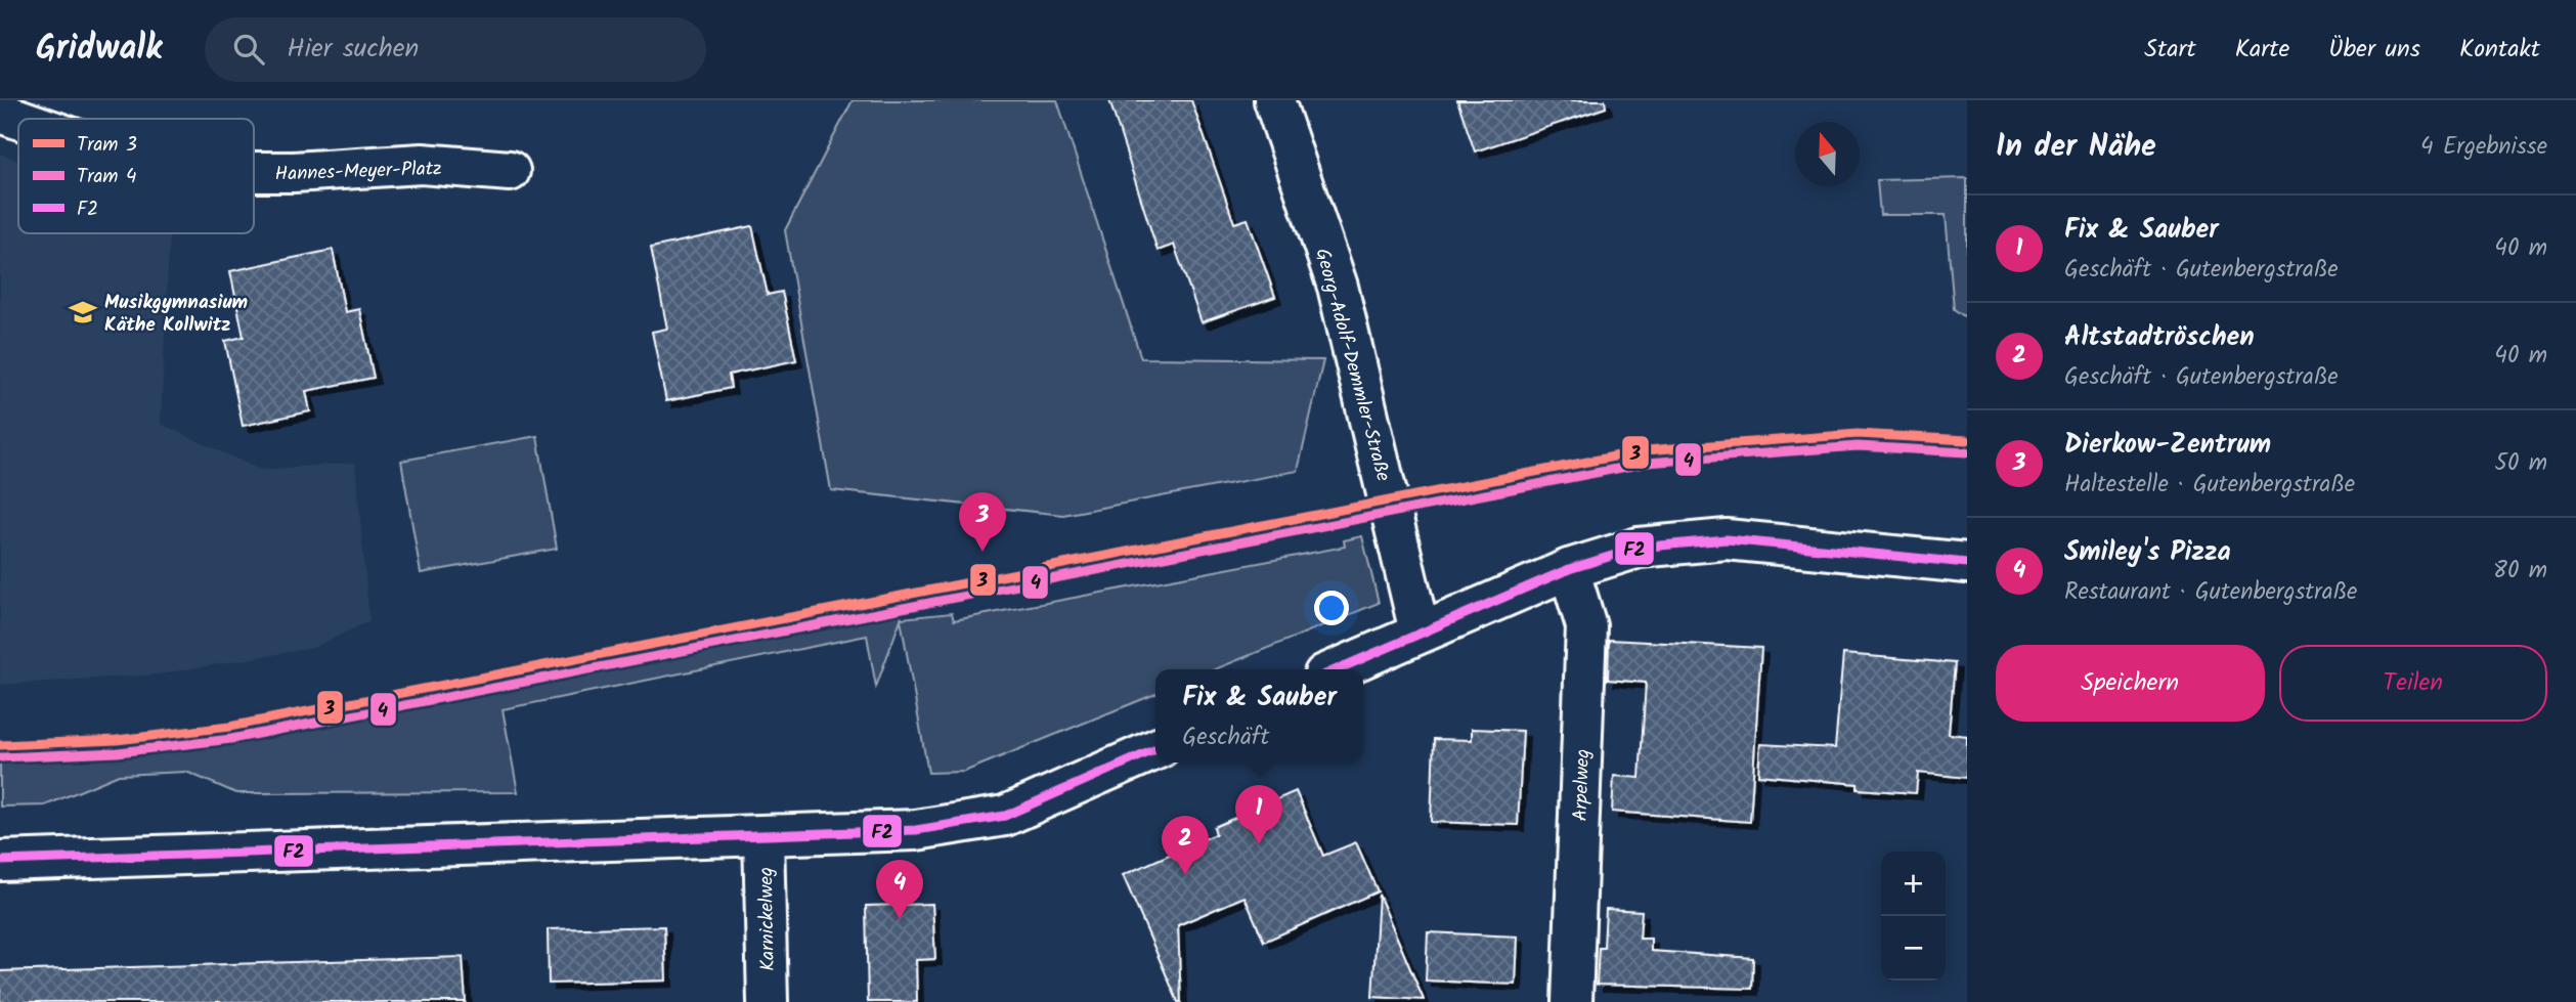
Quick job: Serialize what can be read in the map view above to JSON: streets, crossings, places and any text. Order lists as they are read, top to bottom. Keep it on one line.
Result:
{"streets":{"street":["Hannes-Meyer-Platz","Georg-Adolf-Demmler-Straße","Arpelweg","Karnickelweg"]},"places":{"school or university":["Musikgymnasium Käthe Kollwitz"]},"lines":["tram line 3","tram line 4","transit line F2"],"legend":["Tram 3","Tram 4","F2"],"north":"top","page":{"header":"Gridwalk","search":"Hier suchen","nav":["Start","Karte","Über uns","Kontakt"],"heading":["In der Nähe","4 Ergebnisse"],"list":[{"mark":"1","name":"Fix & Sauber","note":"Geschäft · Gutenbergstraße","value":"40 m"},{"mark":"2","name":"Altstadtröschen","note":"Geschäft · Gutenbergstraße","value":"40 m"},{"mark":"3","name":"Dierkow-Zentrum","note":"Haltestelle · Gutenbergstraße","value":"50 m"},{"mark":"4","name":"Smiley's Pizza","note":"Restaurant · Gutenbergstraße","value":"80 m"}],"pins":["3","1","2","4"],"buttons":["Speichern","Teilen"],"popup":["Fix & Sauber","Geschäft"],"map_buttons":["+","−"]}}
